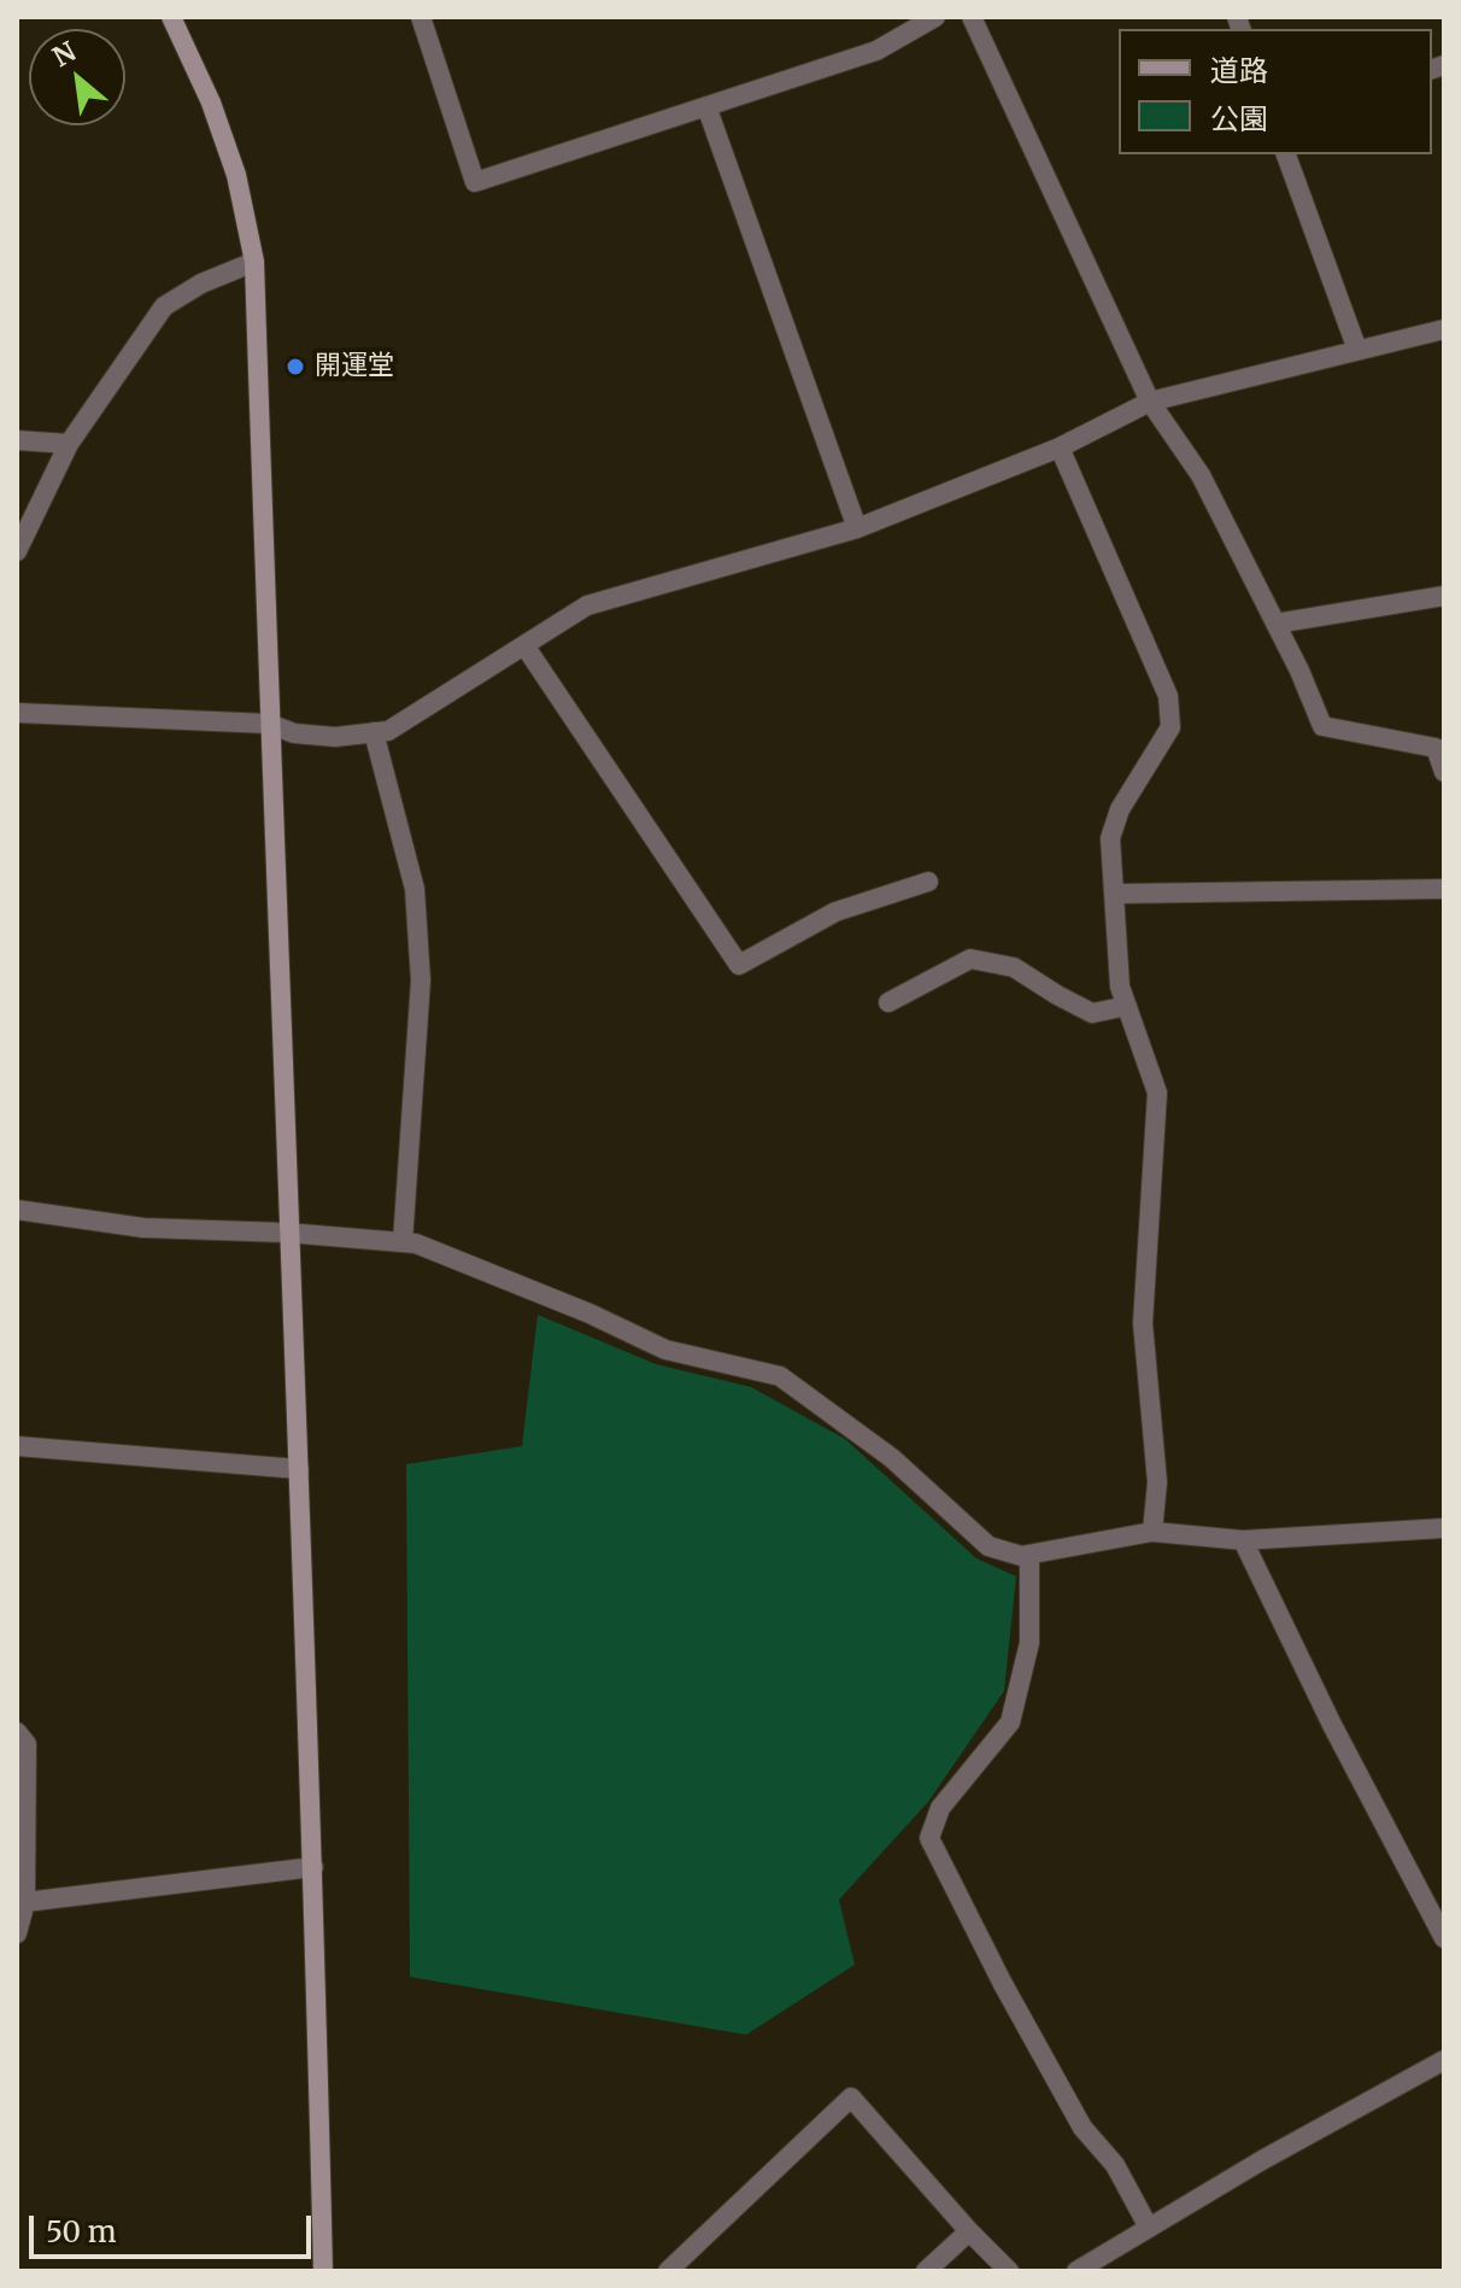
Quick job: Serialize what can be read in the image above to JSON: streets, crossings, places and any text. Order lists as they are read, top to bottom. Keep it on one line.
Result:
{"places":["開運堂"],"legend":["道路","公園"],"scale_bar":"50 m","north":"top left"}
